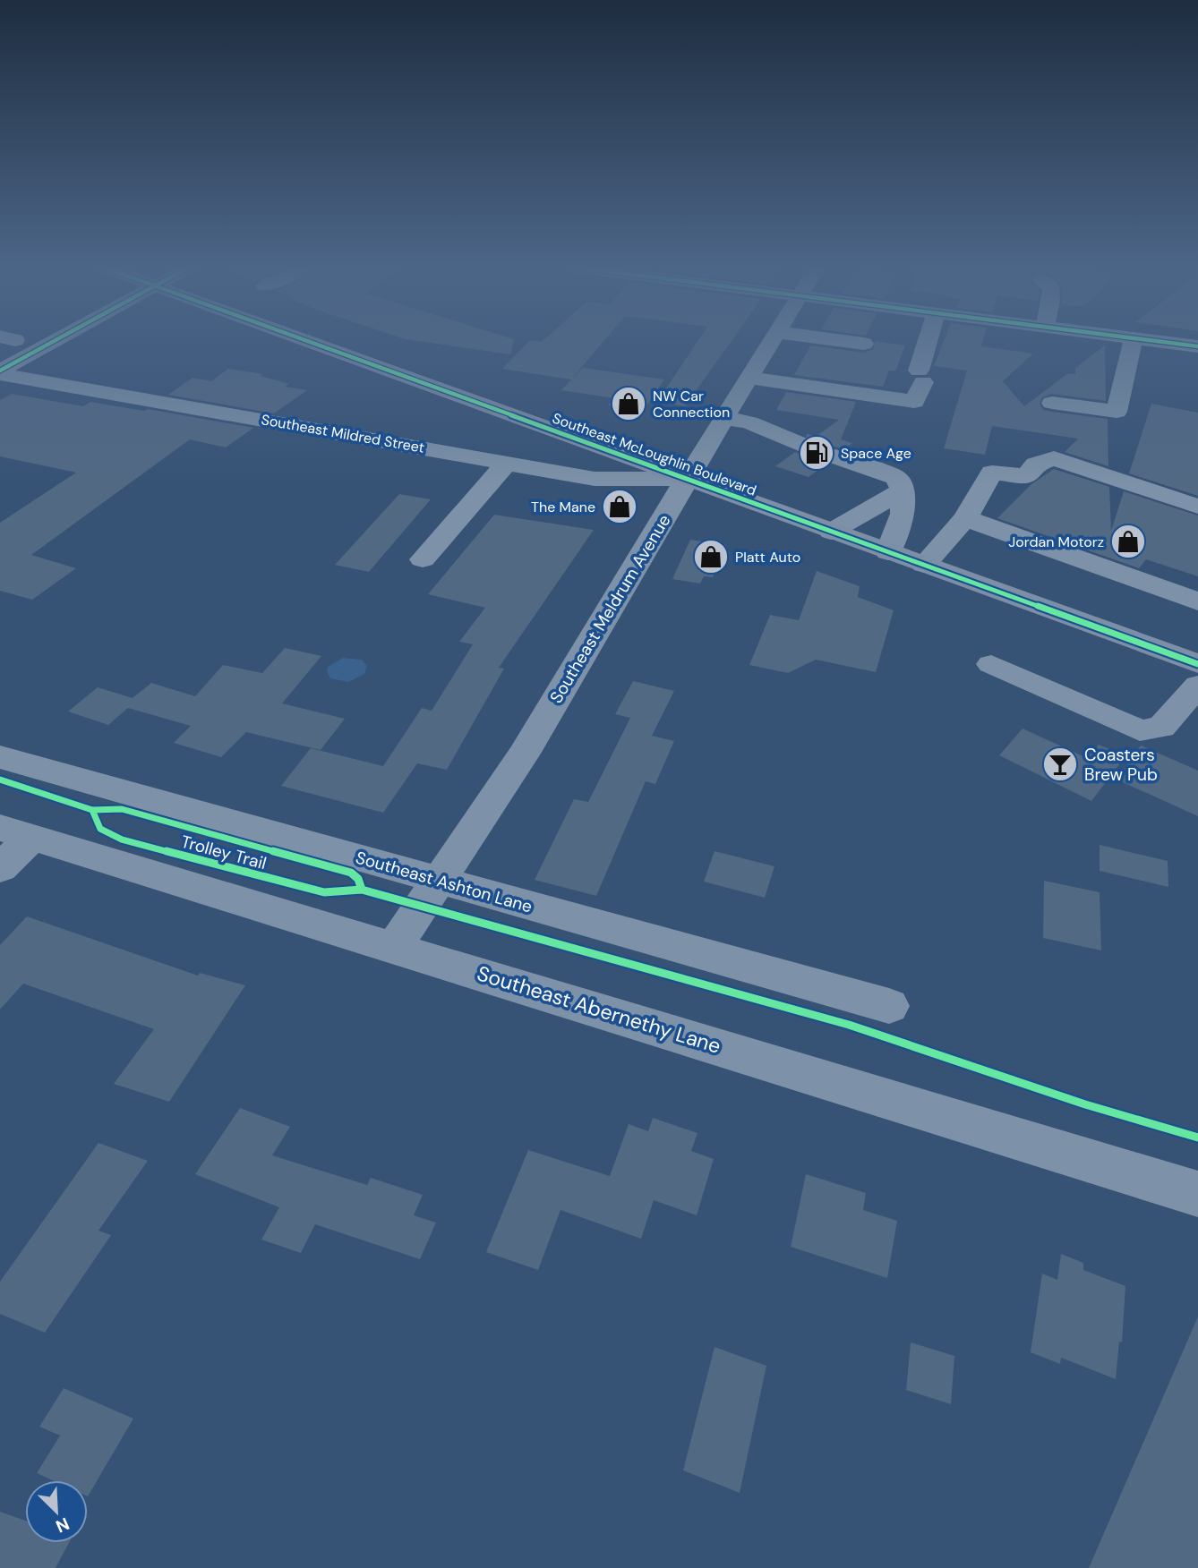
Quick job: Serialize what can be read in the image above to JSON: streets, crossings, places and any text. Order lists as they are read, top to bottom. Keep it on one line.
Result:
{"streets":{"main road":["Southeast McLoughlin Boulevard"],"street":["Southeast Mildred Street","Southeast Meldrum Avenue","Southeast Ashton Lane","Southeast Abernethy Lane"],"cycle path":["Trolley Trail"]},"crossings":[["Southeast Mildred Street","Southeast McLoughlin Boulevard"],["Southeast Mildred Street","Southeast Meldrum Avenue"],["Southeast McLoughlin Boulevard","Southeast Meldrum Avenue"],["Southeast Meldrum Avenue","Southeast Ashton Lane"],["Southeast Meldrum Avenue","Southeast Abernethy Lane"]],"places":{"shop":["NW Car Connection","The Mane","Jordan Motorz","Platt Auto"],"fuel station":["Space Age"],"bar":["Coasters Brew Pub"]},"north":"bottom right"}
